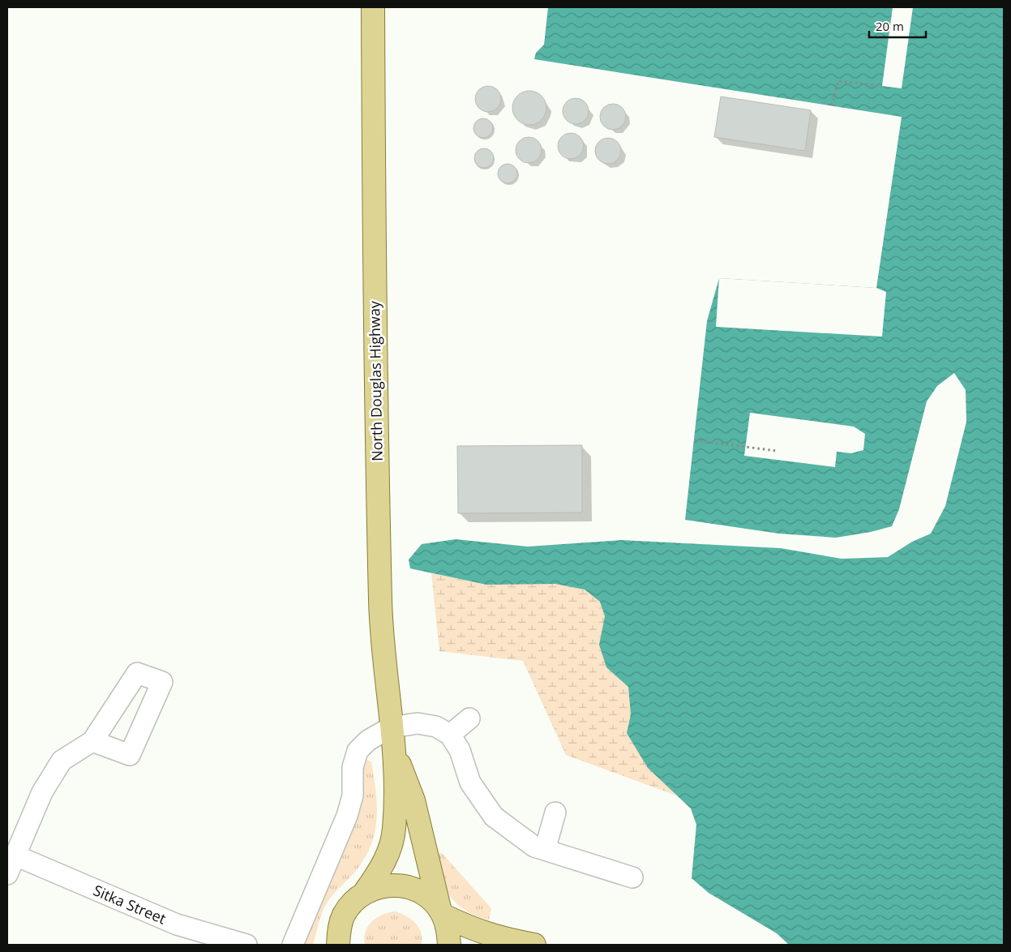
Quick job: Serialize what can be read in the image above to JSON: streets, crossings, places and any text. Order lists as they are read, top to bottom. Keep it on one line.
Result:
{"streets":{"main road":["North Douglas Highway"],"street":["Sitka Street"]},"scale_bar":"20 m"}
